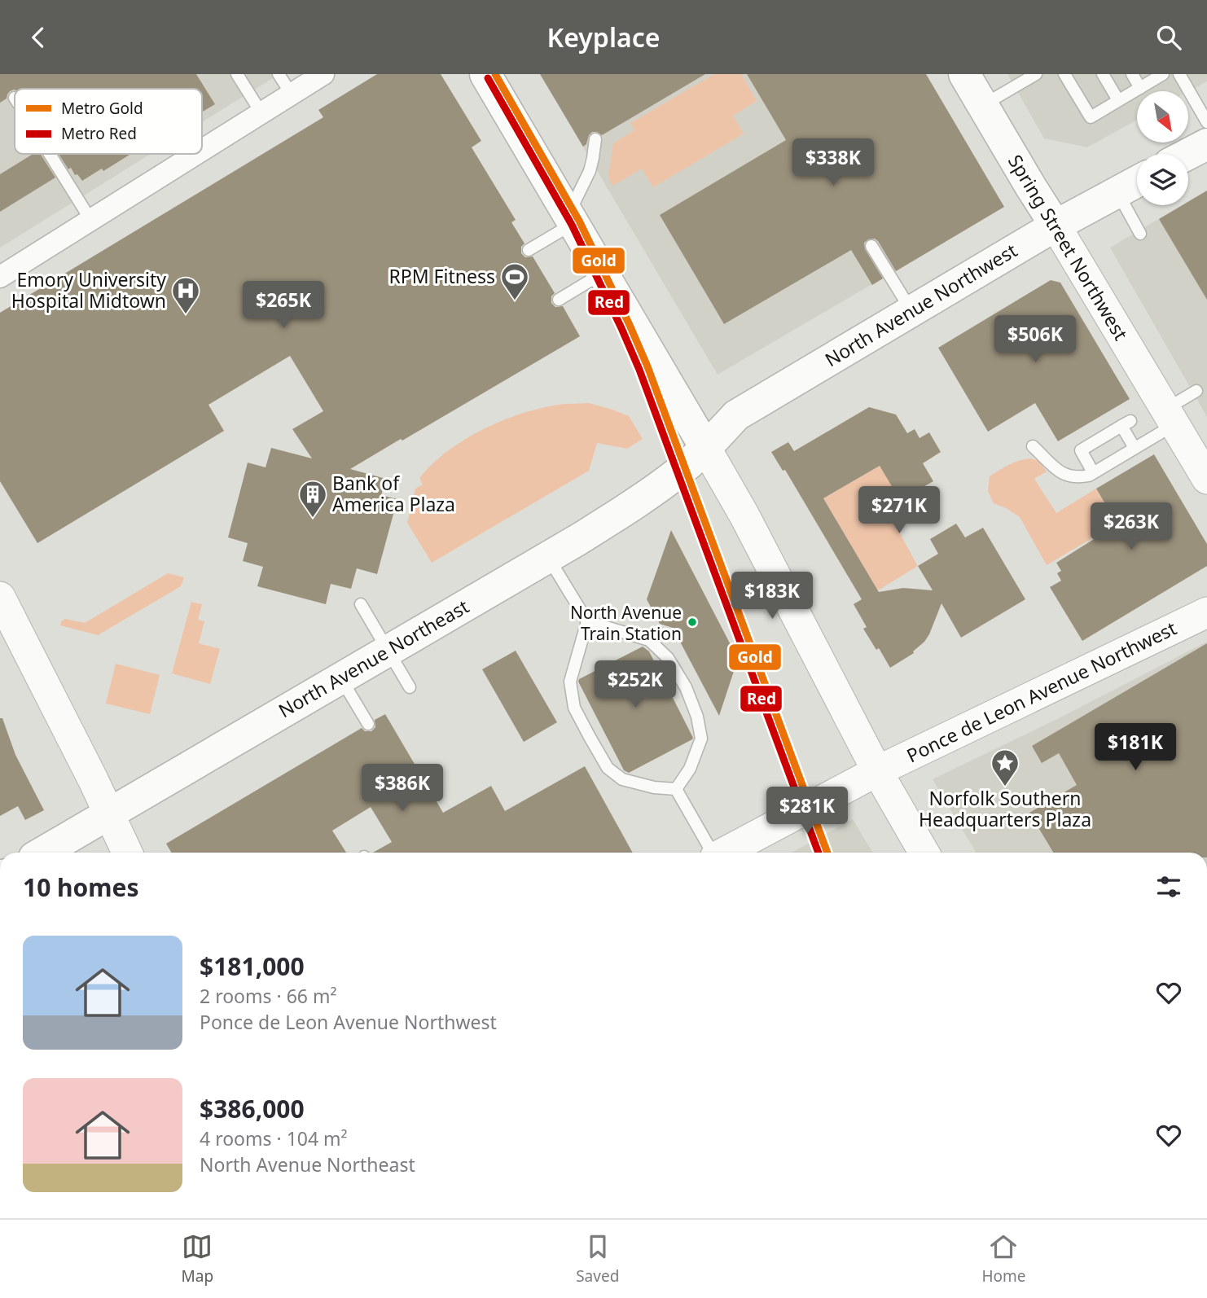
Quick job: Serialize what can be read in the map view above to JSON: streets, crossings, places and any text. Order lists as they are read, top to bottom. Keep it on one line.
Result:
{"streets":{"main road":["Spring Street Northwest","North Avenue Northwest","North Avenue Northeast","Ponce de Leon Avenue Northwest"]},"crossings":[["Spring Street Northwest","North Avenue Northwest"],["North Avenue Northwest","North Avenue Northeast"]],"places":{"sports":["RPM Fitness"],"hospital":["Emory University Hospital Midtown"],"building":["Bank of America Plaza"],"other":["North Avenue Train Station"],"place":["Norfolk Southern Headquarters Plaza"]},"lines":["metro line Gold","metro line Red"],"legend":["Metro Gold","Metro Red"],"north":"bottom right","page":{"header":"Keyplace","price":["$338K","$265K","$506K","$271K","$263K","$183K","$252K","$181K","$386K","$281K"],"heading":"10 homes","list":[{"name":"$181,000","note":"2 rooms · 66 m² · Ponce de Leon Avenue Northwest"},{"name":"$386,000","note":"4 rooms · 104 m² · North Avenue Northeast"}],"tabs":["Map","Saved","Home"]}}
